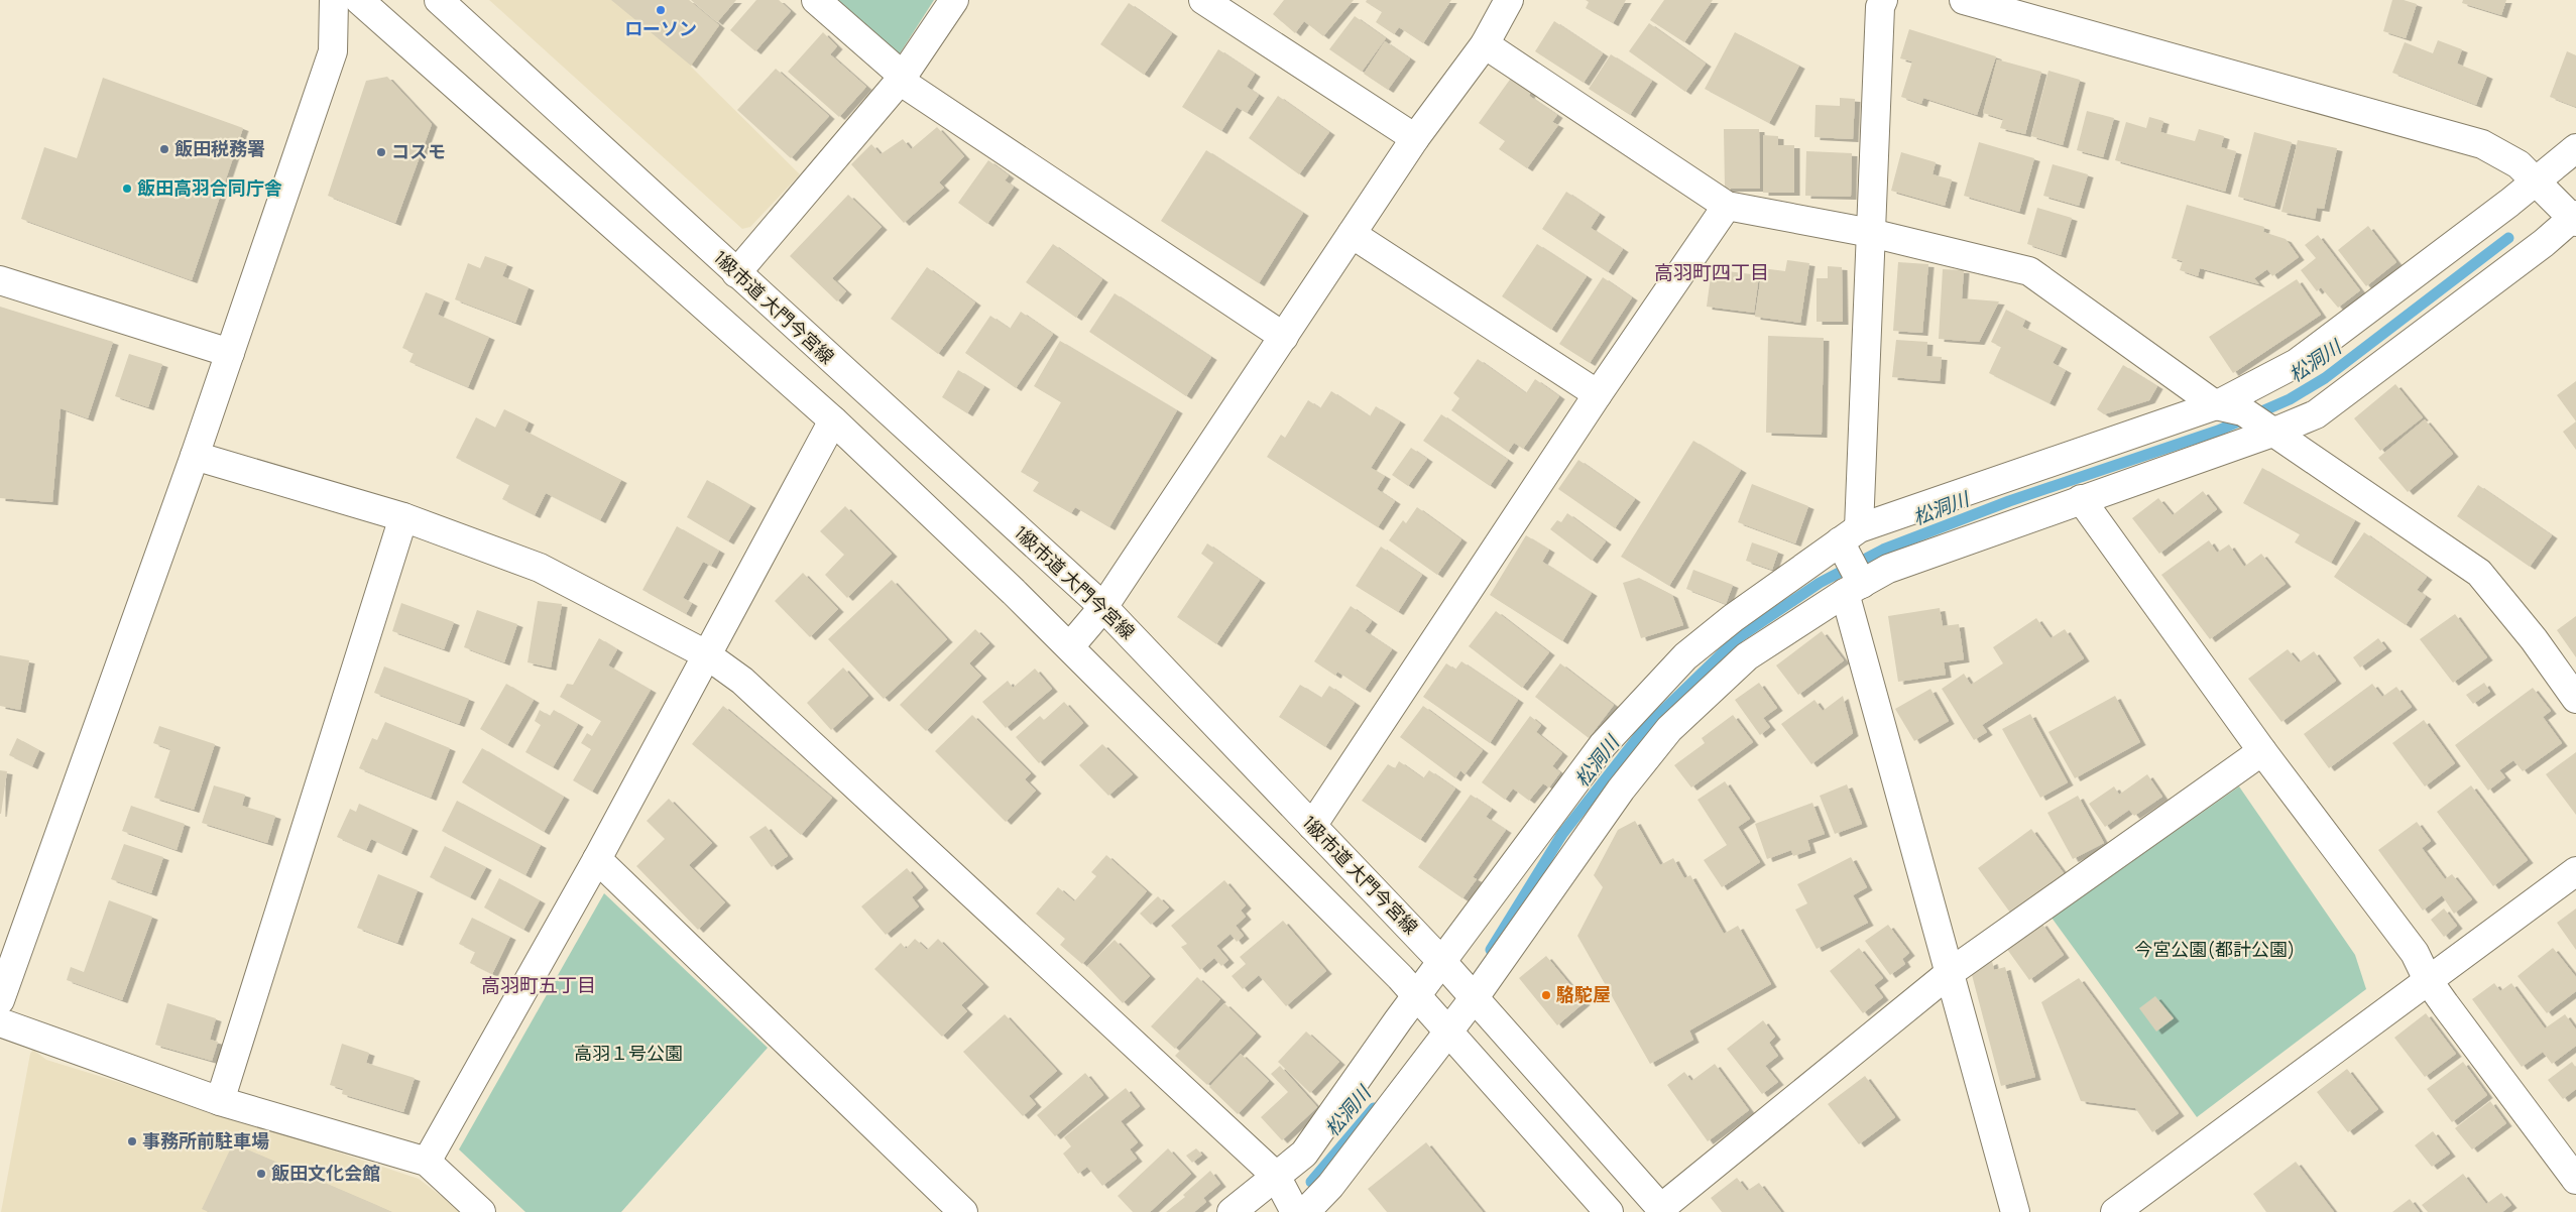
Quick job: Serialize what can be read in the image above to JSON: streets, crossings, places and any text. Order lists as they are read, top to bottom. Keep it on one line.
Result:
{"streets":{"street":["1級市道 大門今宮線"]},"districts":["高羽町四丁目","高羽町五丁目"],"water":["松洞川"],"parks":["今宮公園(都計公園)","高羽１号公園"],"places":["ローソン","飯田税務署","コスモ","飯田高羽合同庁舎","駱駝屋","事務所前駐車場","飯田文化会館"]}
